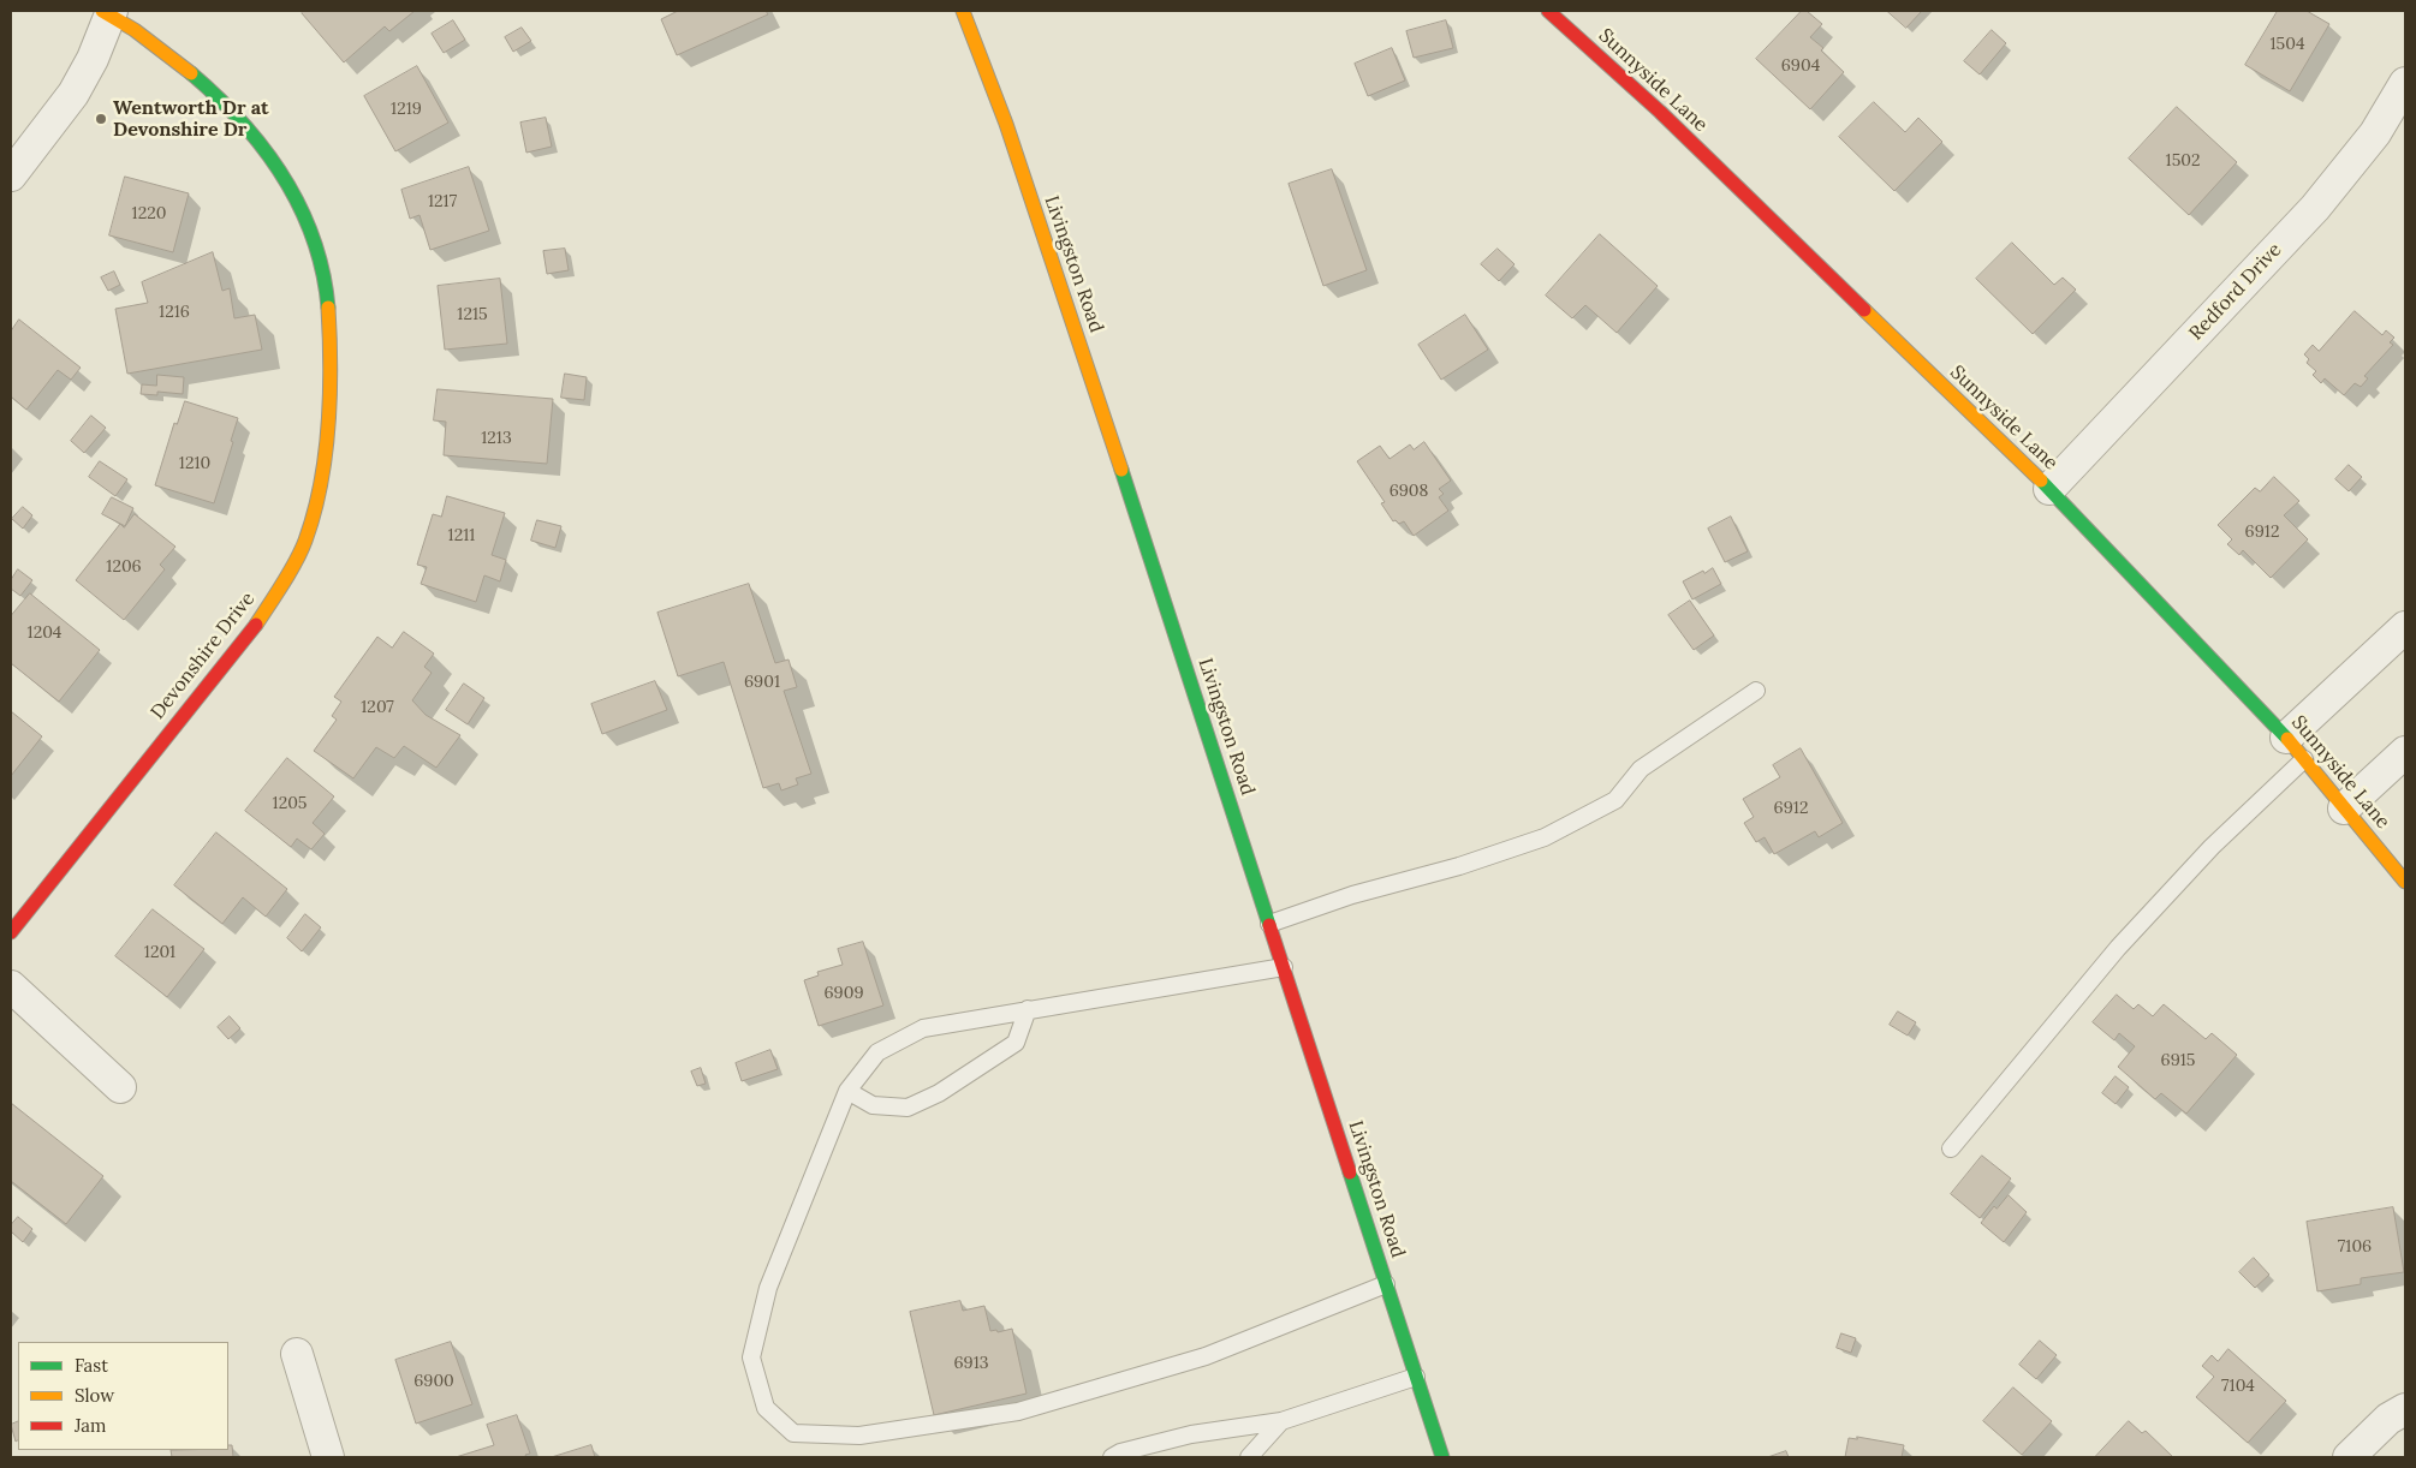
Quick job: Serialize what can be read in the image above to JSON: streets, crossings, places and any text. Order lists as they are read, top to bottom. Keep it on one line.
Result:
{"streets":{"street":["Sunnyside Lane","Livingston Road","Redford Drive","Devonshire Drive"]},"crossings":[["Sunnyside Lane","Redford Drive"]],"places":["Wentworth Dr at Devonshire Dr"],"house_numbers":["1504","6904","1219","1502","1217","1220","1216","1215","1213","1210","6908","6912","1211","1206","1204","6901","1207","1205","6912","1201","6909","6915","7106","6913","6900","7104"],"legend":["Fast","Slow","Jam"]}
